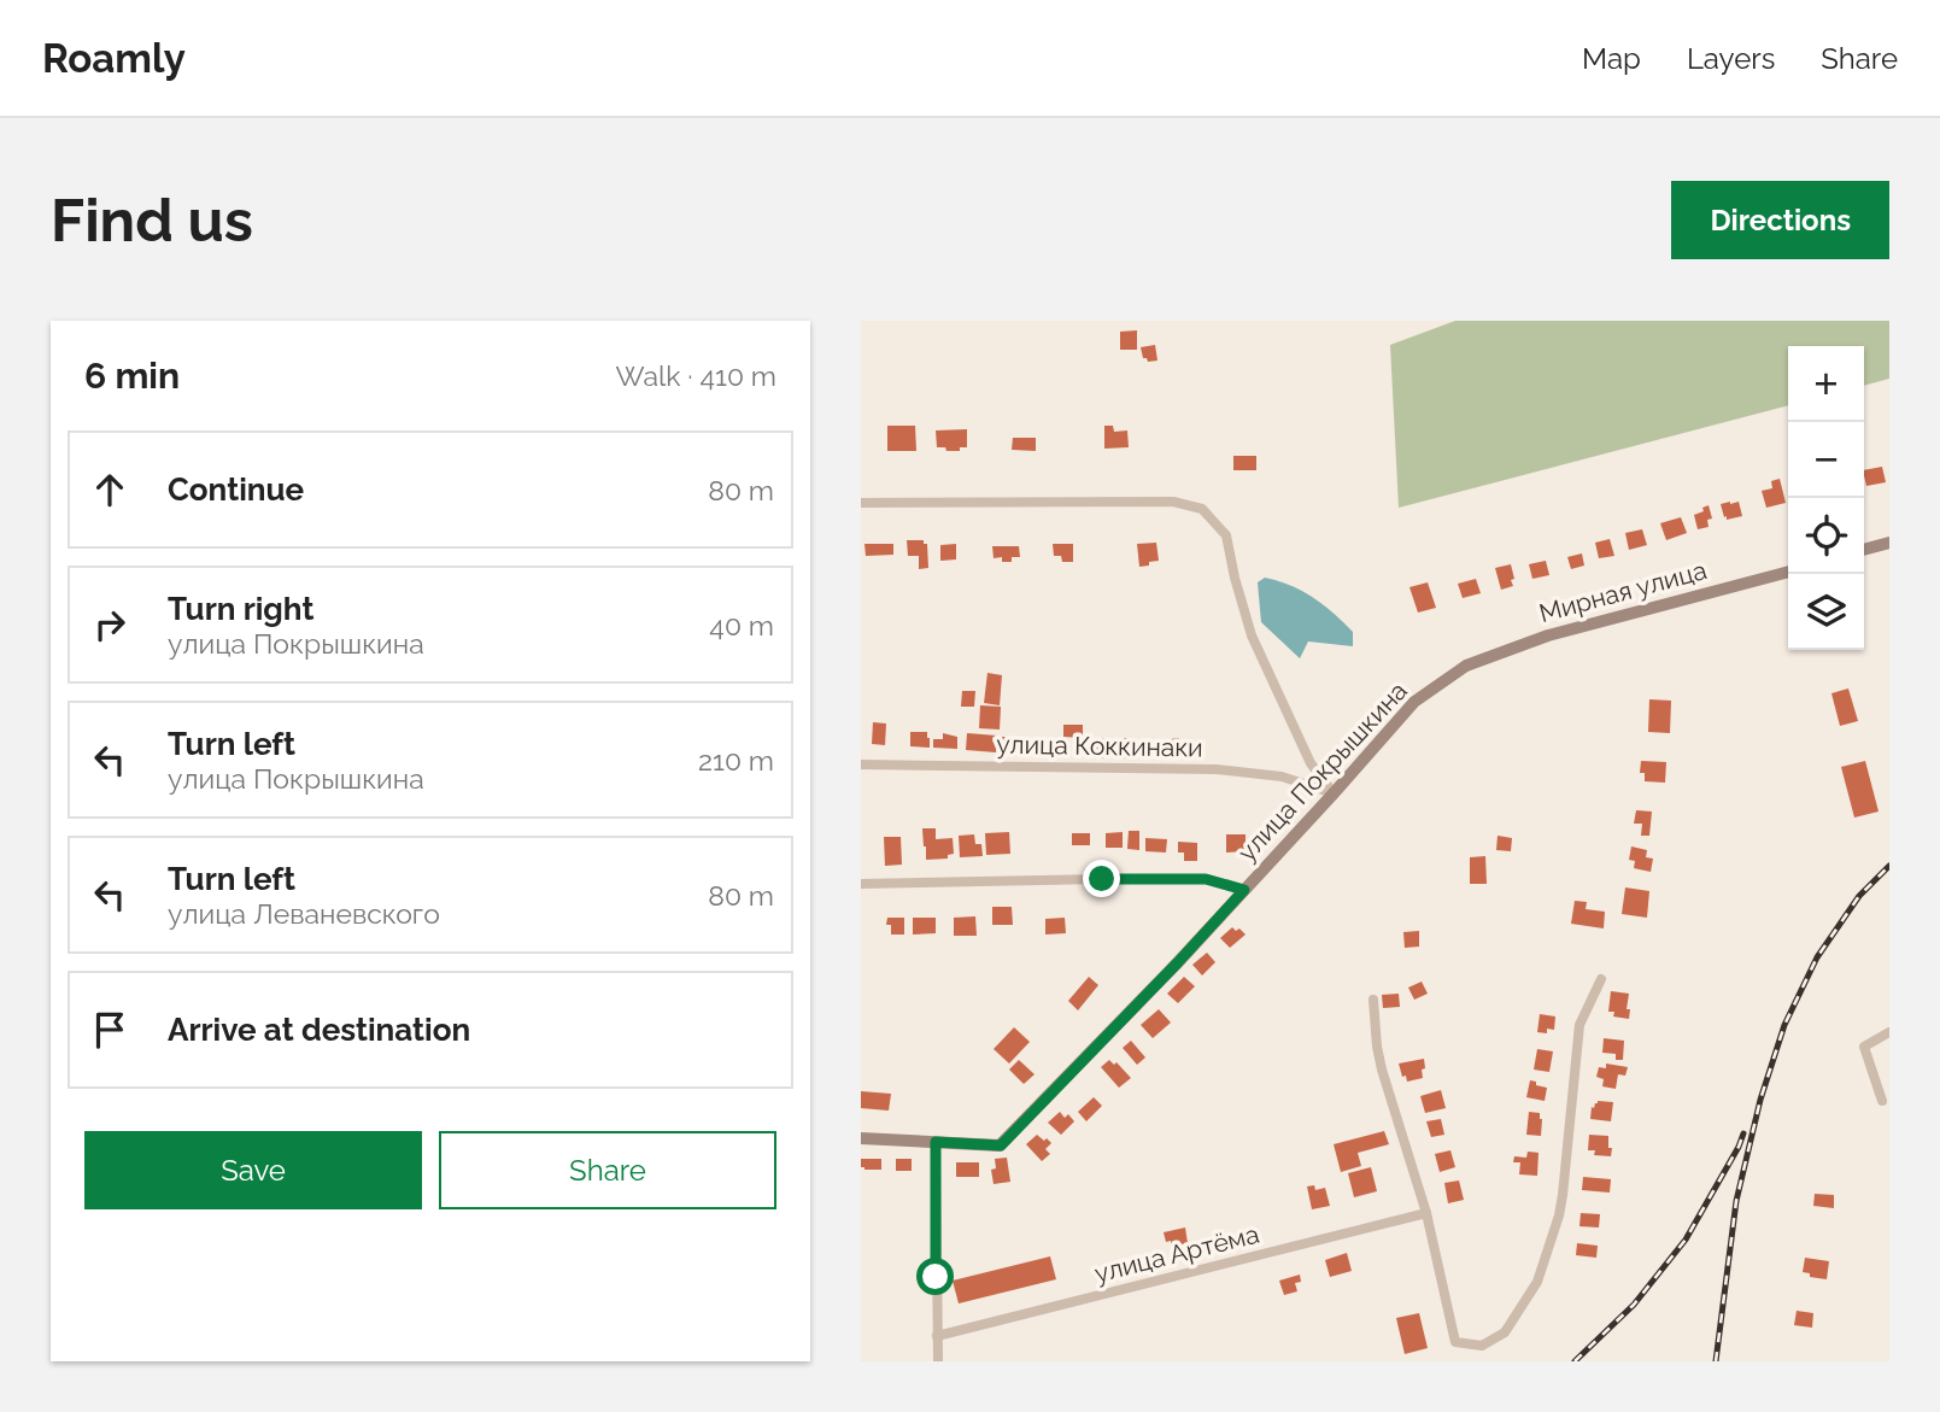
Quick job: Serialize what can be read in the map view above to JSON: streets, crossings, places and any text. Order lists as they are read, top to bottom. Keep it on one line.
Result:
{"streets":{"street":["Мирная улица","улица Коккинаки","улица Покрышкина","улица Артёма"]},"crossings":[["Мирная улица","улица Покрышкина"],["улица Коккинаки","улица Покрышкина"]],"page":{"header":"Roamly","nav":["Map","Layers","Share"],"buttons":["Directions",["Save","Share"]],"title":"Find us","heading":["6 min","Walk · 410 m"],"map_buttons":["+","−"],"list":[["Continue","80 m"],["Turn right","улица Покрышкина","40 m"],["Turn left","улица Покрышкина","210 m"],["Turn left","улица Леваневского","80 m"],"Arrive at destination"]}}
